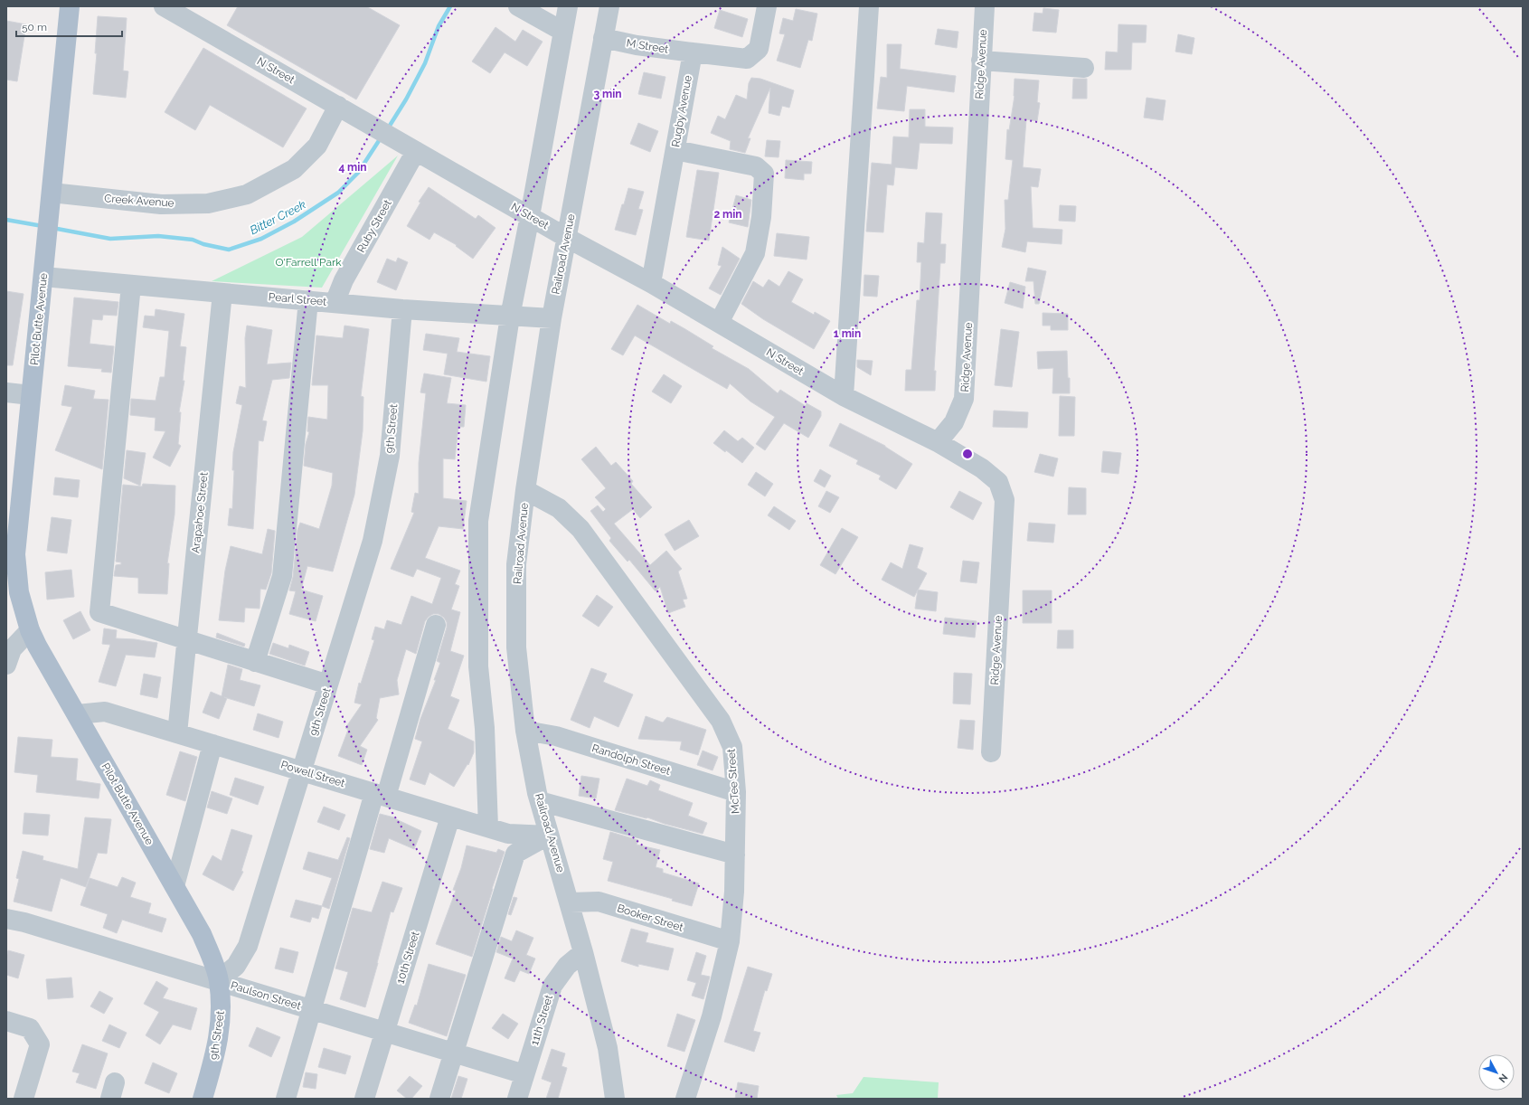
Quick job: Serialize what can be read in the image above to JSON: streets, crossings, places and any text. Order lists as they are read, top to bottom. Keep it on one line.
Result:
{"streets":{"main road":["Pilot Butte Avenue","9th Street"],"street":["M Street","Ridge Avenue","N Street","Rugby Avenue","Creek Avenue","Ruby Street","Railroad Avenue","Pearl Street","Arapahoe Street","Randolph Street","Powell Street","McTee Street","Booker Street","10th Street","Paulson Street","11th Street"]},"crossings":[["M Street","Rugby Avenue"],["M Street","Railroad Avenue"],["Ridge Avenue","N Street"],["N Street","Rugby Avenue"],["N Street","Creek Avenue"],["N Street","Ruby Street"],["N Street","Railroad Avenue"],["Creek Avenue","Pilot Butte Avenue"],["Ruby Street","Pearl Street"],["Railroad Avenue","Pearl Street"],["Railroad Avenue","Randolph Street"],["Railroad Avenue","Powell Street"],["Railroad Avenue","McTee Street"],["Railroad Avenue","Booker Street"],["Railroad Avenue","11th Street"],["Pearl Street","Pilot Butte Avenue"],["Pearl Street","9th Street"],["Pearl Street","Arapahoe Street"],["Pilot Butte Avenue","9th Street"],["Pilot Butte Avenue","Powell Street"],["Pilot Butte Avenue","Paulson Street"],["9th Street","Powell Street"],["9th Street","Paulson Street"],["Arapahoe Street","Powell Street"],["Randolph Street","McTee Street"],["Powell Street","10th Street"],["McTee Street","Booker Street"],["10th Street","Paulson Street"],["Paulson Street","11th Street"]],"water":["Bitter Creek"],"parks":["O'Farrell Park"],"scale_bar":"50 m","north":"bottom right","rings":["3 min","4 min","2 min","1 min"]}
